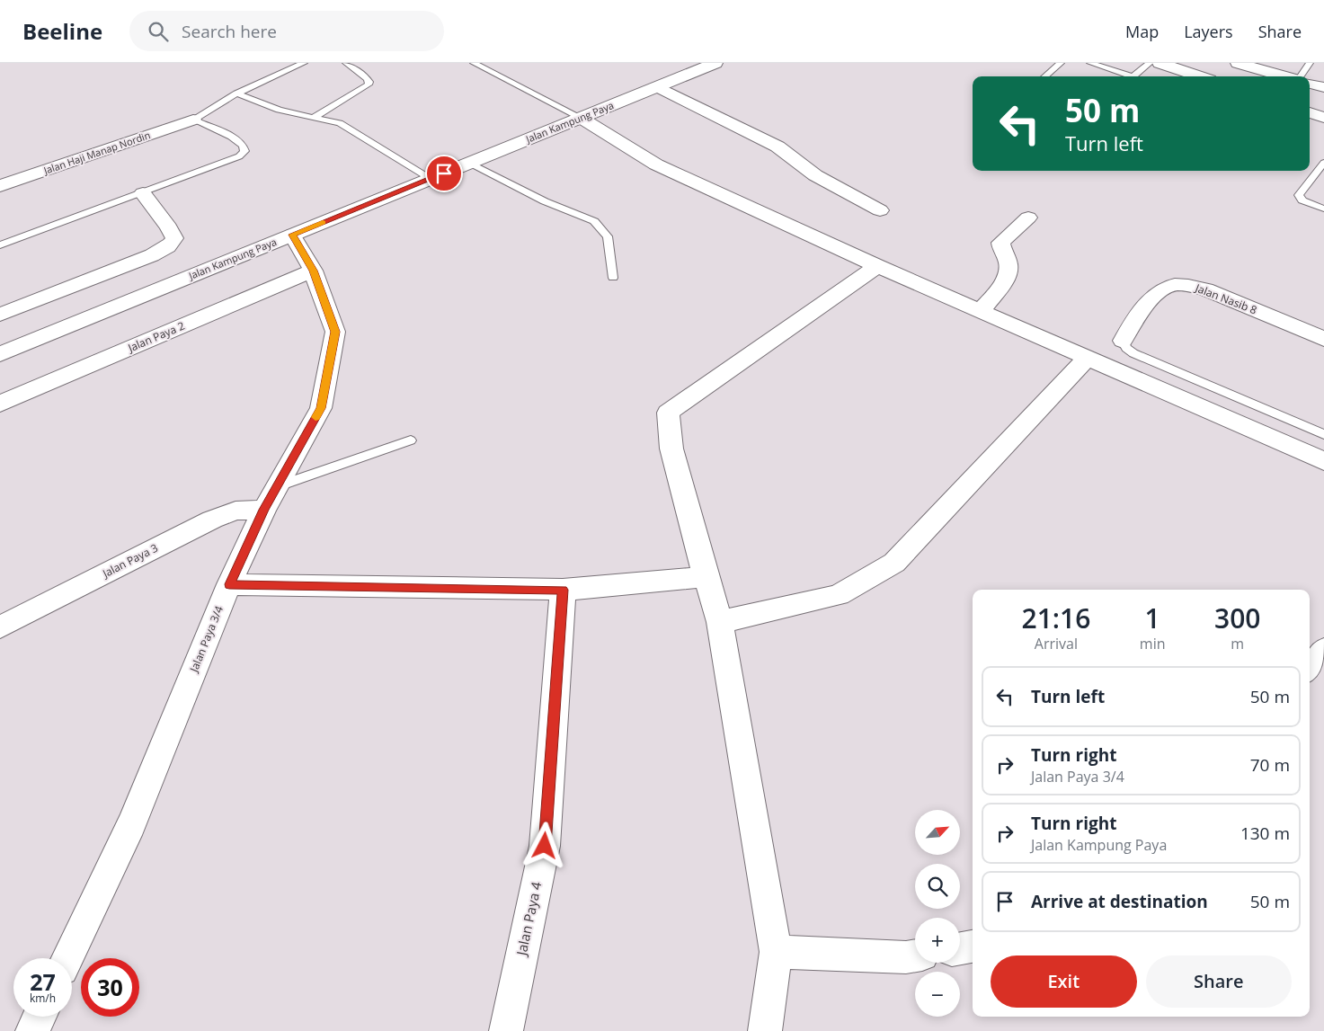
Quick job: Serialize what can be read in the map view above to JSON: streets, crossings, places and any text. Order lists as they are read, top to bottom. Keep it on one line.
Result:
{"streets":{"street":["Jalan Kampung Paya","Jalan Haji Manap Nordin","Jalan Nasib 8","Jalan Paya 2","Jalan Paya 3","Jalan Paya 3/4","Jalan Paya 4"]},"crossings":[["Jalan Kampung Paya","Jalan Paya 3/4"],["Jalan Paya 2","Jalan Paya 3/4"],["Jalan Paya 3","Jalan Paya 3/4"]],"north":"top right","page":{"header":"Beeline","search":"Search here","nav":["Map","Layers","Share"],"turn":["50 m","Turn left"],"eta":["21:16","Arrival","1","min","300","m"],"list":[{"name":"Turn left","value":"50 m"},{"name":"Turn right","note":"Jalan Paya 3/4","value":"70 m"},{"name":"Turn right","note":"Jalan Kampung Paya","value":"130 m"},{"name":"Arrive at destination","value":"50 m"}],"map_buttons":["+","−"],"buttons":["Exit","Share"],"speed":"27 km/h","limit":"30"}}
